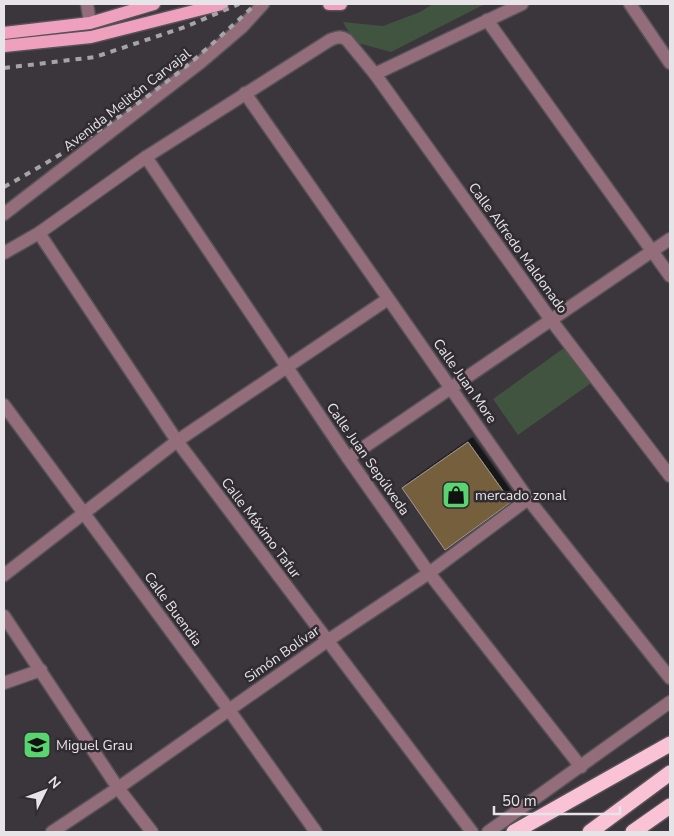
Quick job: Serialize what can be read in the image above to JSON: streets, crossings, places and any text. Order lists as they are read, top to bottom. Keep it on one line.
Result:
{"streets":{"street":["Avenida Melitón Carvajal","Calle Alfredo Maldonado","Calle Juan More","Calle Juan Sepúlveda","Calle Máximo Tafur","Calle Buendia","Simón Bolívar"]},"crossings":[["Calle Alfredo Maldonado","Calle Juan More"],["Calle Juan More","Simón Bolívar"],["Calle Juan Sepúlveda","Simón Bolívar"],["Calle Máximo Tafur","Simón Bolívar"],["Calle Buendia","Simón Bolívar"]],"places":{"shop":["mercado zonal"],"school or university":["Miguel Grau"]},"scale_bar":"50 m","north":"top right"}
